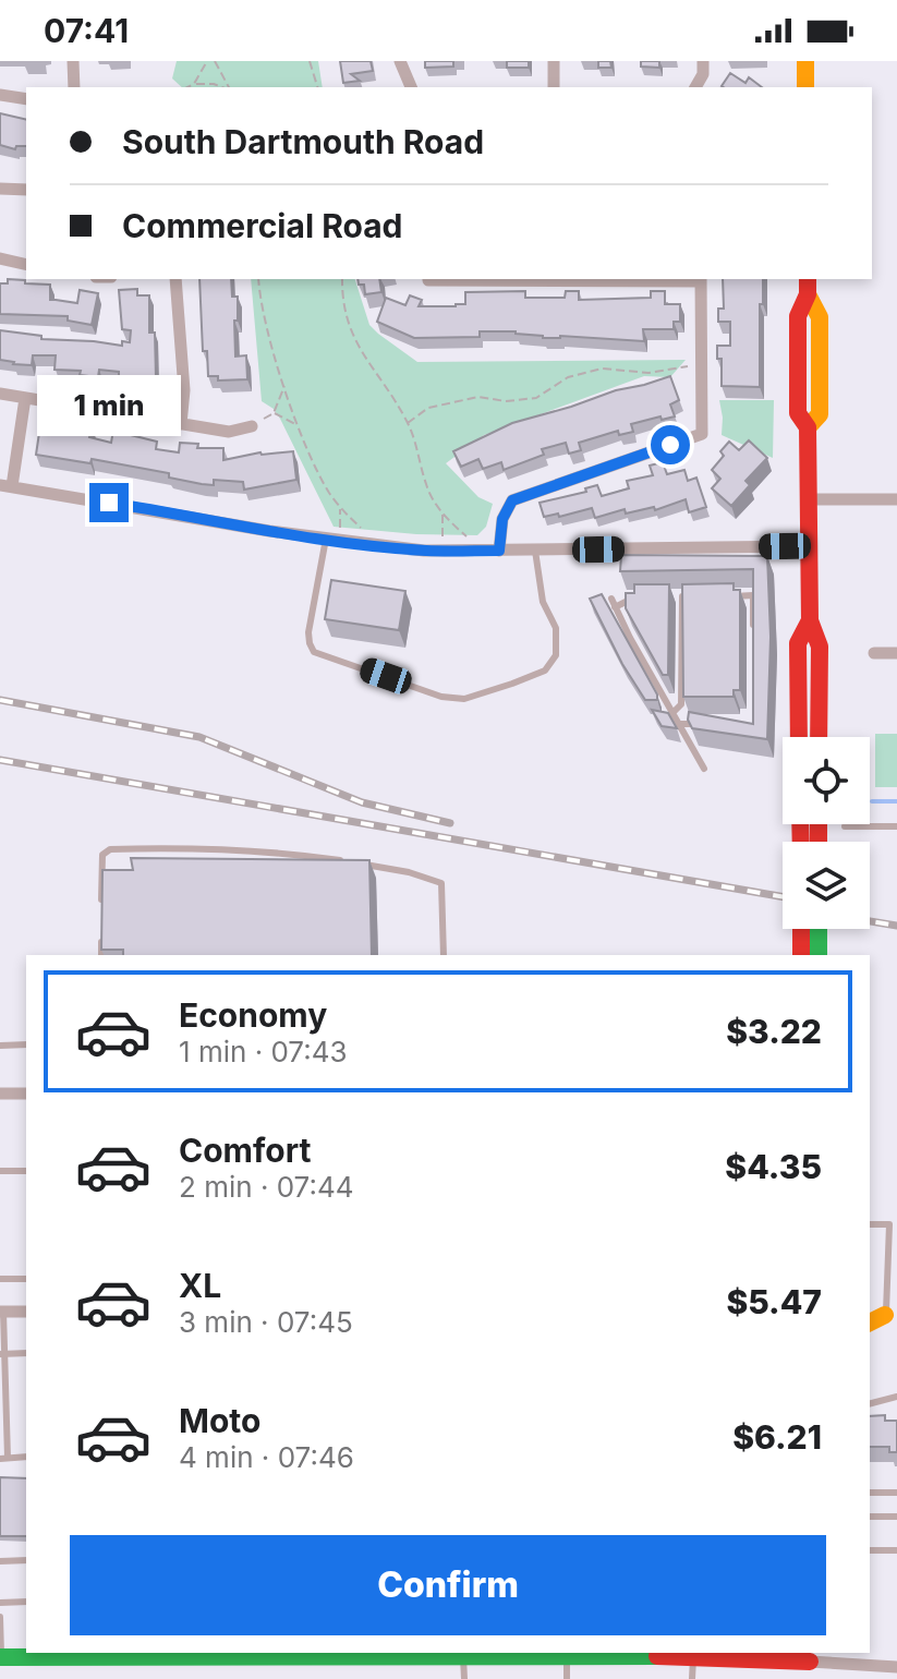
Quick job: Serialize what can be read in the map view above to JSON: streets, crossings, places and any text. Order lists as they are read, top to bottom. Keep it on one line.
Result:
{"page":{"status":"07:41","banner":["South Dartmouth Road","Commercial Road"],"bubble":"1 min","list":[{"name":"Economy","note":"1 min · 07:43","value":"$3.22"},{"name":"Comfort","note":"2 min · 07:44","value":"$4.35"},{"name":"XL","note":"3 min · 07:45","value":"$5.47"},{"name":"Moto","note":"4 min · 07:46","value":"$6.21"}],"buttons":"Confirm"}}
